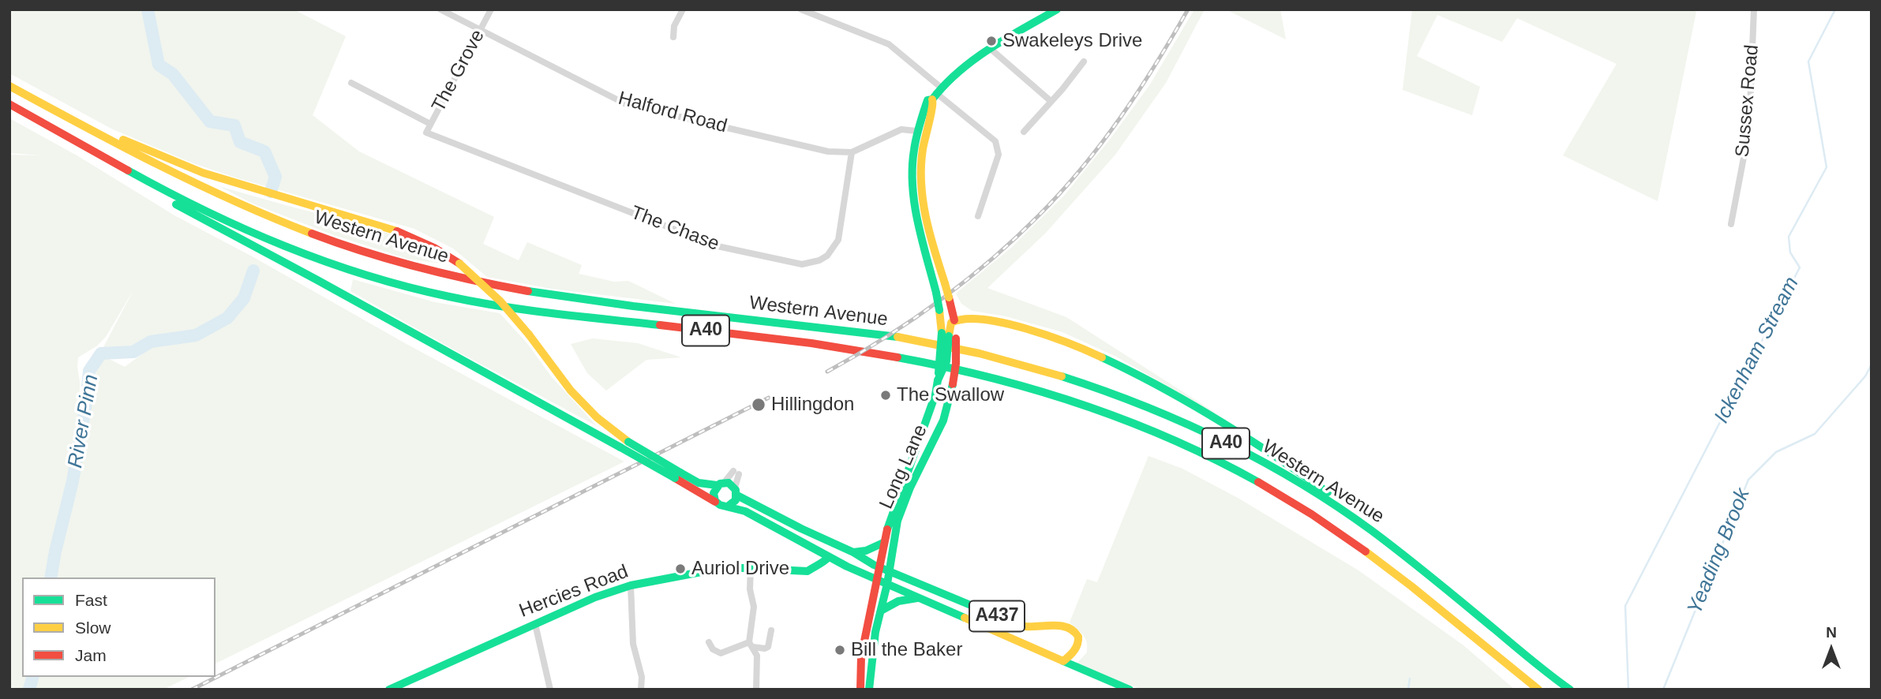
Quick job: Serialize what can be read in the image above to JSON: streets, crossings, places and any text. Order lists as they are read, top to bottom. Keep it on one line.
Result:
{"streets":{"main road":["Western Avenue","A40","Long Lane","Hercies Road","A437"],"street":["The Grove","Sussex Road","Halford Road","The Chase"]},"crossings":[["The Grove","Halford Road"],["The Grove","The Chase"],["Halford Road","The Chase"],["Halford Road","Long Lane"],["Long Lane","A437"]],"water":["Ickenham Stream","River Pinn","Yeading Brook"],"places":["Swakeleys Drive","The Swallow","Hillingdon","Auriol Drive","Bill the Baker"],"legend":["Fast","Slow","Jam"],"north":"top"}
